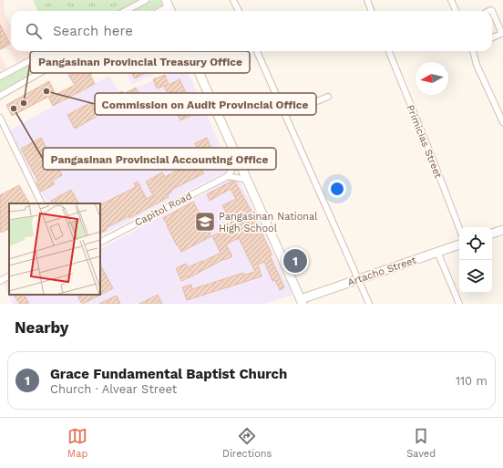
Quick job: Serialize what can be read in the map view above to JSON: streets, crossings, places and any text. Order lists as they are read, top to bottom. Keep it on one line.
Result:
{"streets":{"street":["Primicias Street","Capitol Road","Artacho Street"]},"places":{"other":["Commission on Audit Provincial Office","Pangasinan Provincial Treasury Office","Pangasinan Provincial Accounting Office"],"school or university":["Pangasinan National High School"]},"north":"left","page":{"search":"Search here","pins":"1","heading":"Nearby","list":[{"mark":"1","name":"Grace Fundamental Baptist Church","note":"Church · Alvear Street","value":"110 m"}],"nav":["Map","Directions","Saved"]}}
